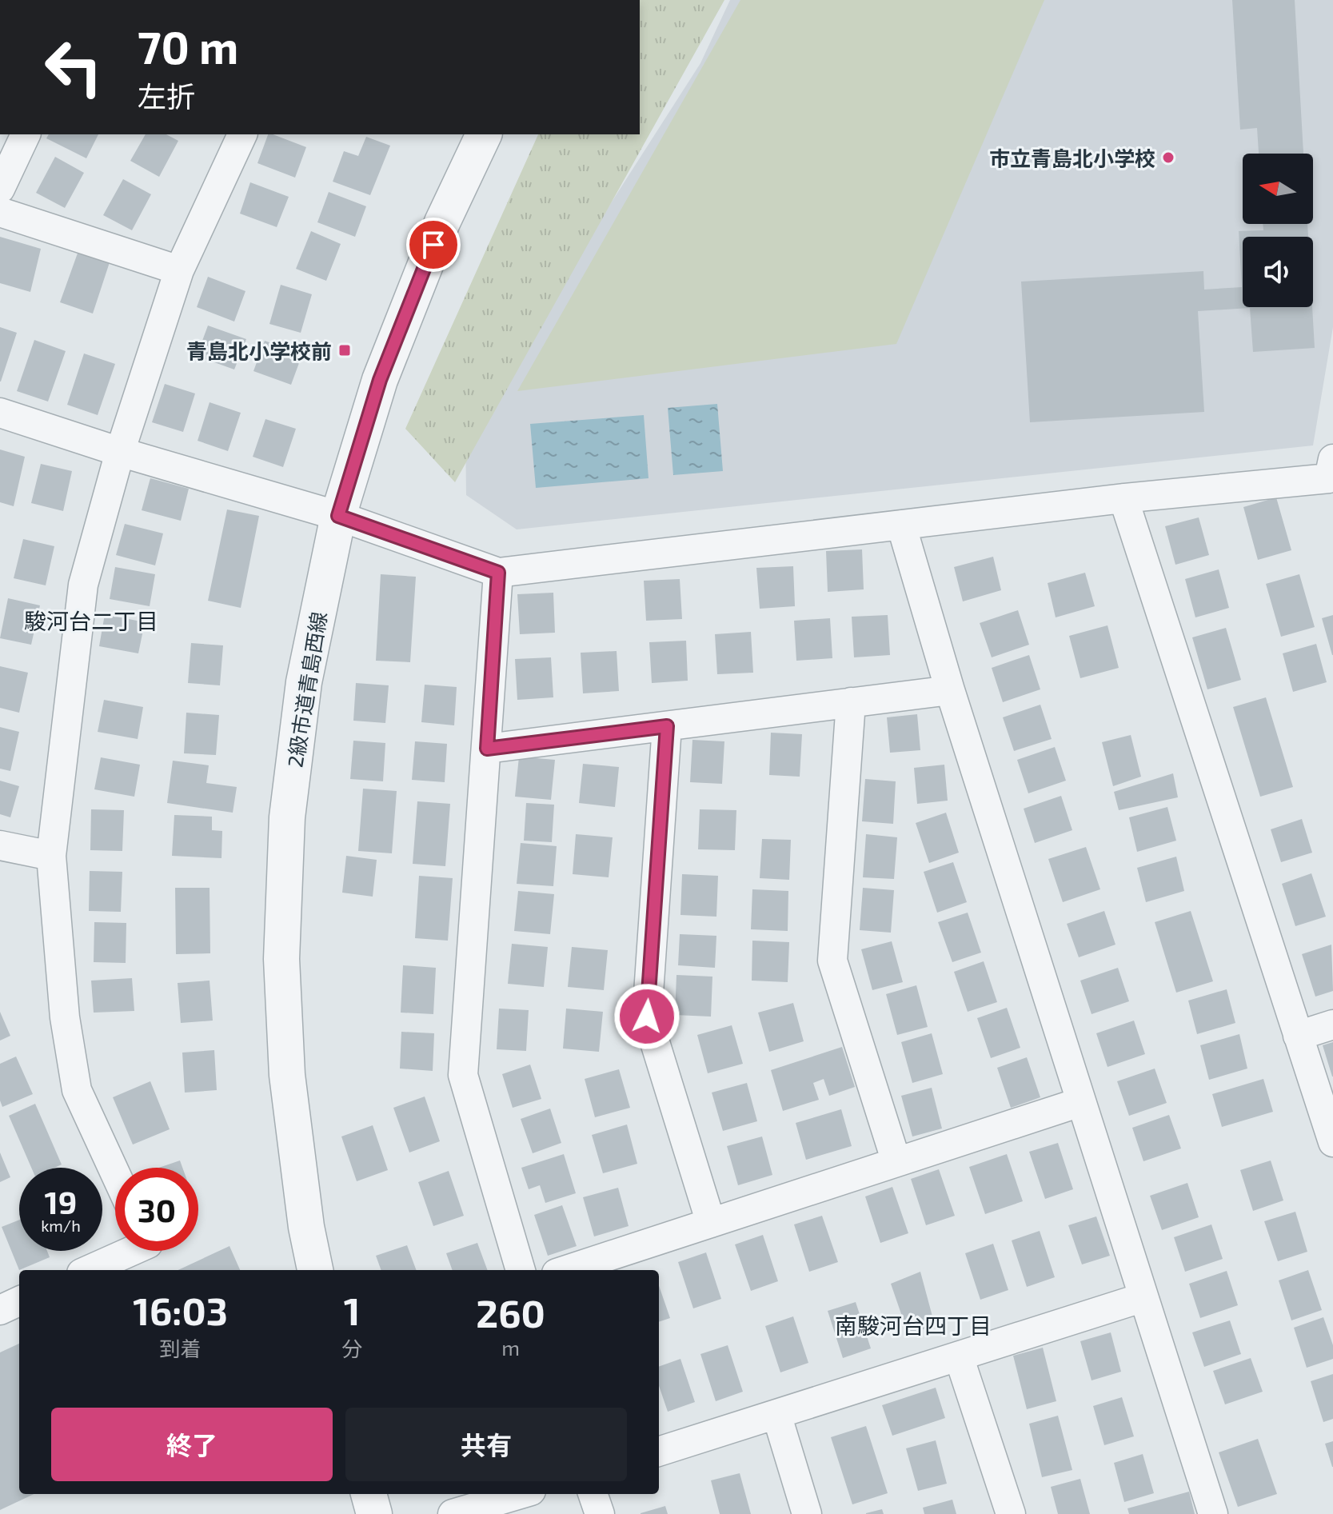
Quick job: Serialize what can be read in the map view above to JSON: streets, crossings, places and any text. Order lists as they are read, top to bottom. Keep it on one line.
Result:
{"streets":{"street":["2級市道青島西線"]},"districts":["駿河台二丁目","南駿河台四丁目"],"places":{"other":["市立青島北小学校"],"transit":["青島北小学校前"]},"north":"left","page":{"turn":["70 m","左折"],"speed":"19 km/h","limit":"30","eta":["16:03","到着","1","分","260","m"],"buttons":["終了","共有"]}}
